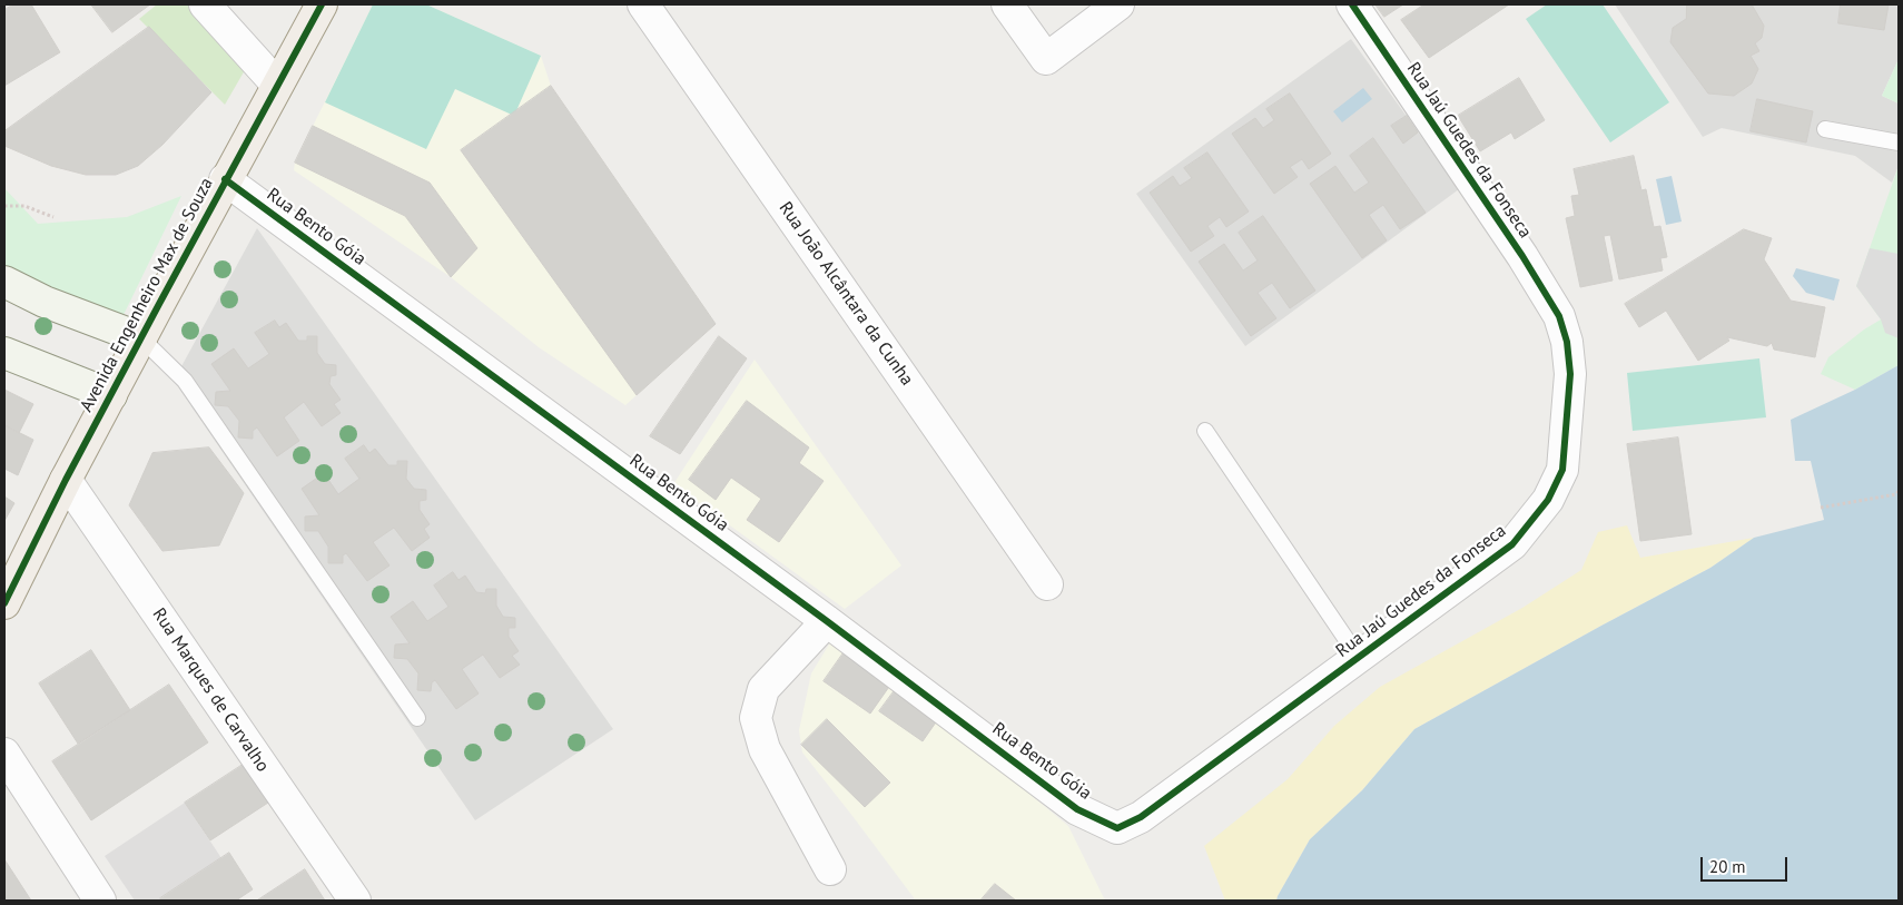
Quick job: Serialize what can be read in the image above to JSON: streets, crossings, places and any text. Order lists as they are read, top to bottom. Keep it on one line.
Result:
{"streets":{"main road":["Avenida Engenheiro Max de Souza"],"street":["Rua Jaú Guedes da Fonseca","Rua Bento Góia","Rua João Alcântara da Cunha","Rua Marques de Carvalho"]},"crossings":[["Rua Jaú Guedes da Fonseca","Rua Bento Góia"],["Rua Bento Góia","Avenida Engenheiro Max de Souza"],["Avenida Engenheiro Max de Souza","Rua Marques de Carvalho"]],"scale_bar":"20 m"}
